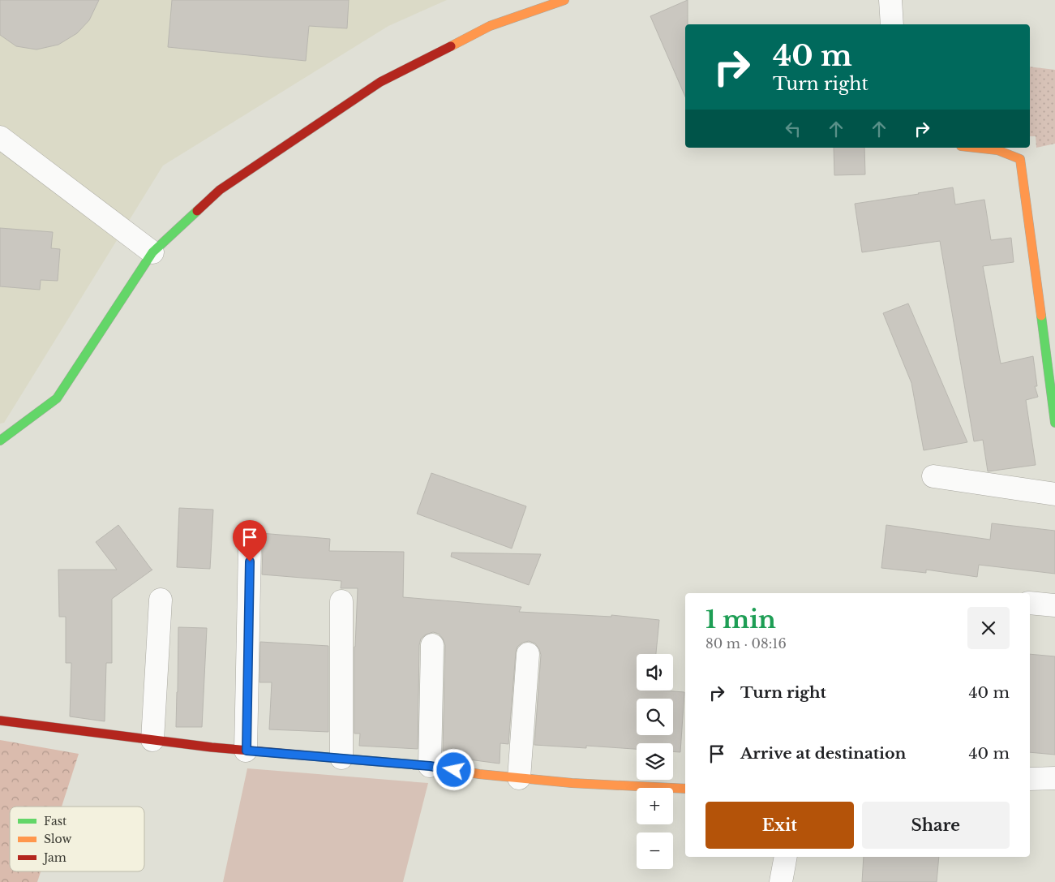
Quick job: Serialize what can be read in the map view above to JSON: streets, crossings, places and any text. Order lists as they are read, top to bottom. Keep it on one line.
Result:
{"legend":["Fast","Slow","Jam"],"page":{"turn":["40 m","Turn right"],"heading":["1 min","80 m · 08:16"],"map_buttons":["+","−"],"list":[{"name":"Turn right","value":"40 m"},{"name":"Arrive at destination","value":"40 m"}],"buttons":["Exit","Share"]}}
